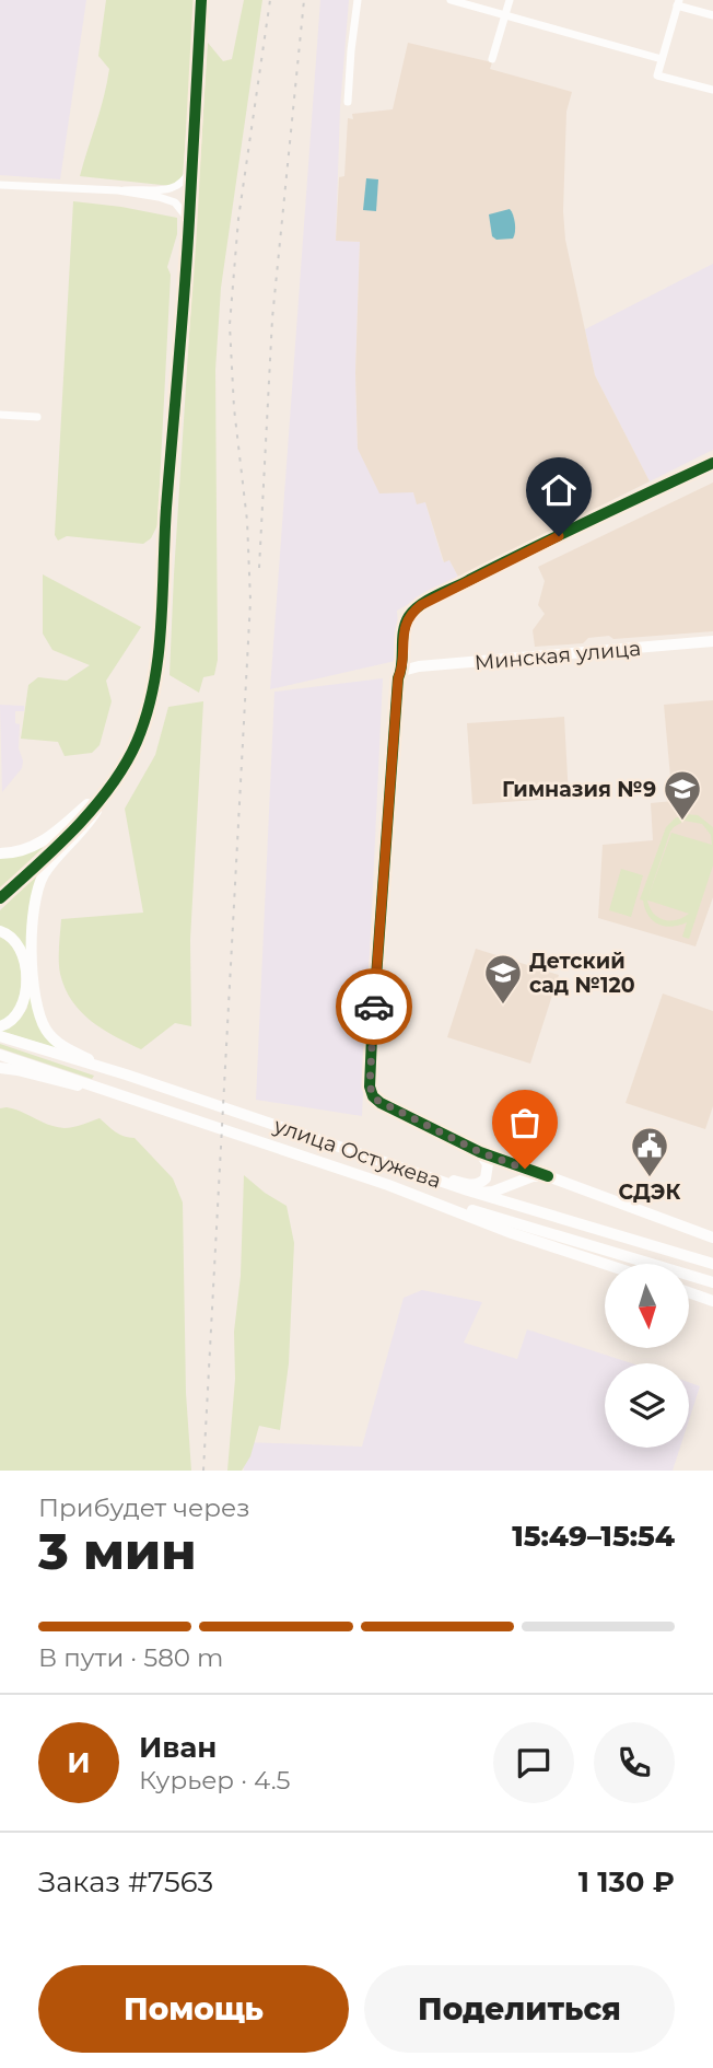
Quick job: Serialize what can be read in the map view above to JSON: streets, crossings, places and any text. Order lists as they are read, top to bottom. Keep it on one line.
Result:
{"streets":{"main road":["улица Остужева"],"street":["Минская улица"]},"places":{"school or university":["Гимназия №9","Детский сад №120"],"public building":["СДЭК"]},"north":"bottom","page":{"heading":["3 мин","Прибудет через","15:49–15:54"],"panel":["Иван","Курьер · 4.5","Заказ #7563","1 130 ₽"],"bar":"В пути · 580 m","round":"И","buttons":["Помощь","Поделиться"]}}
